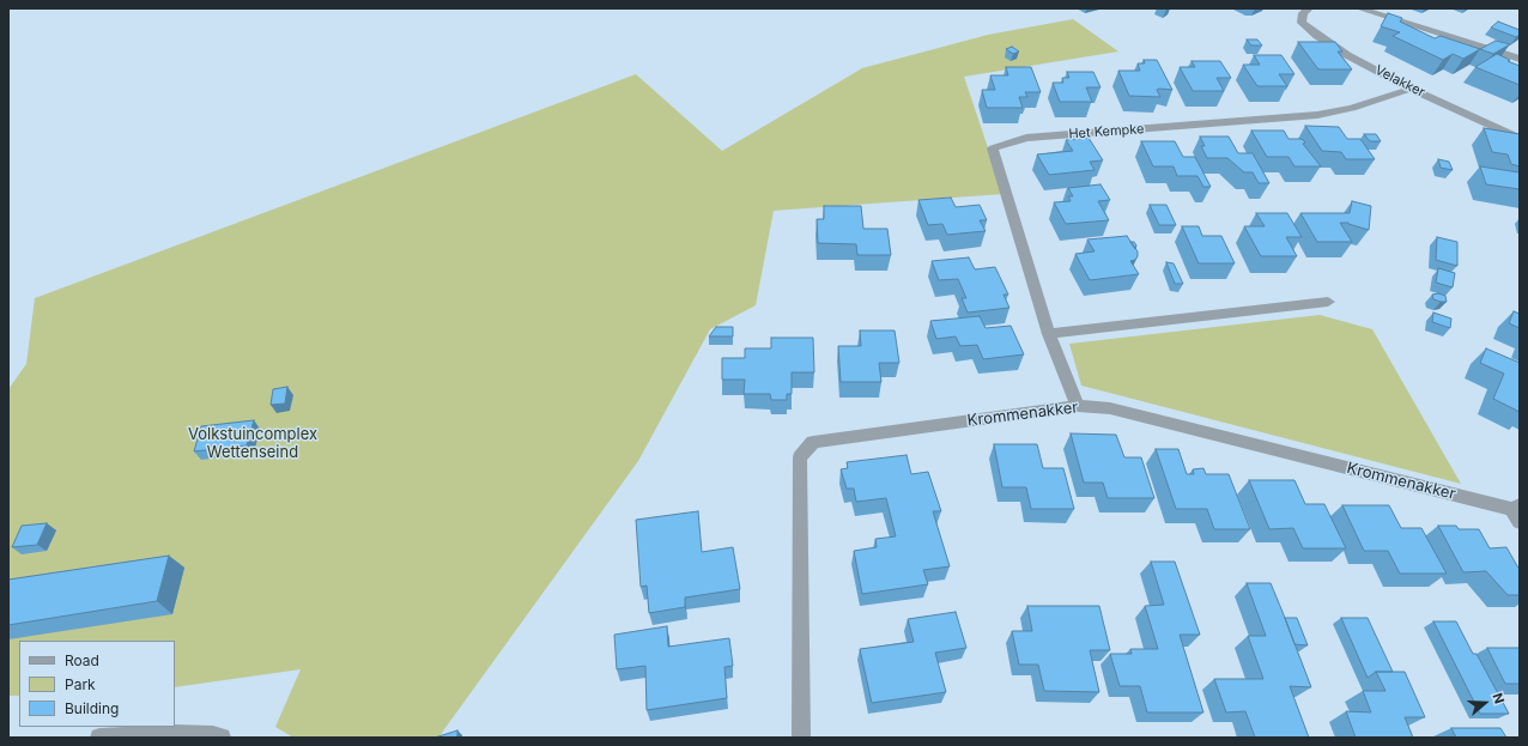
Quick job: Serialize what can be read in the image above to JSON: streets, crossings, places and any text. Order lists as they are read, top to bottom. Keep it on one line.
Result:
{"streets":{"street":["Velakker","Het Kempke","Krommenakker"]},"crossings":[["Velakker","Het Kempke"],["Het Kempke","Krommenakker"]],"parks":["Volkstuincomplex Wettenseind"],"legend":["Road","Park","Building"],"north":"right"}
